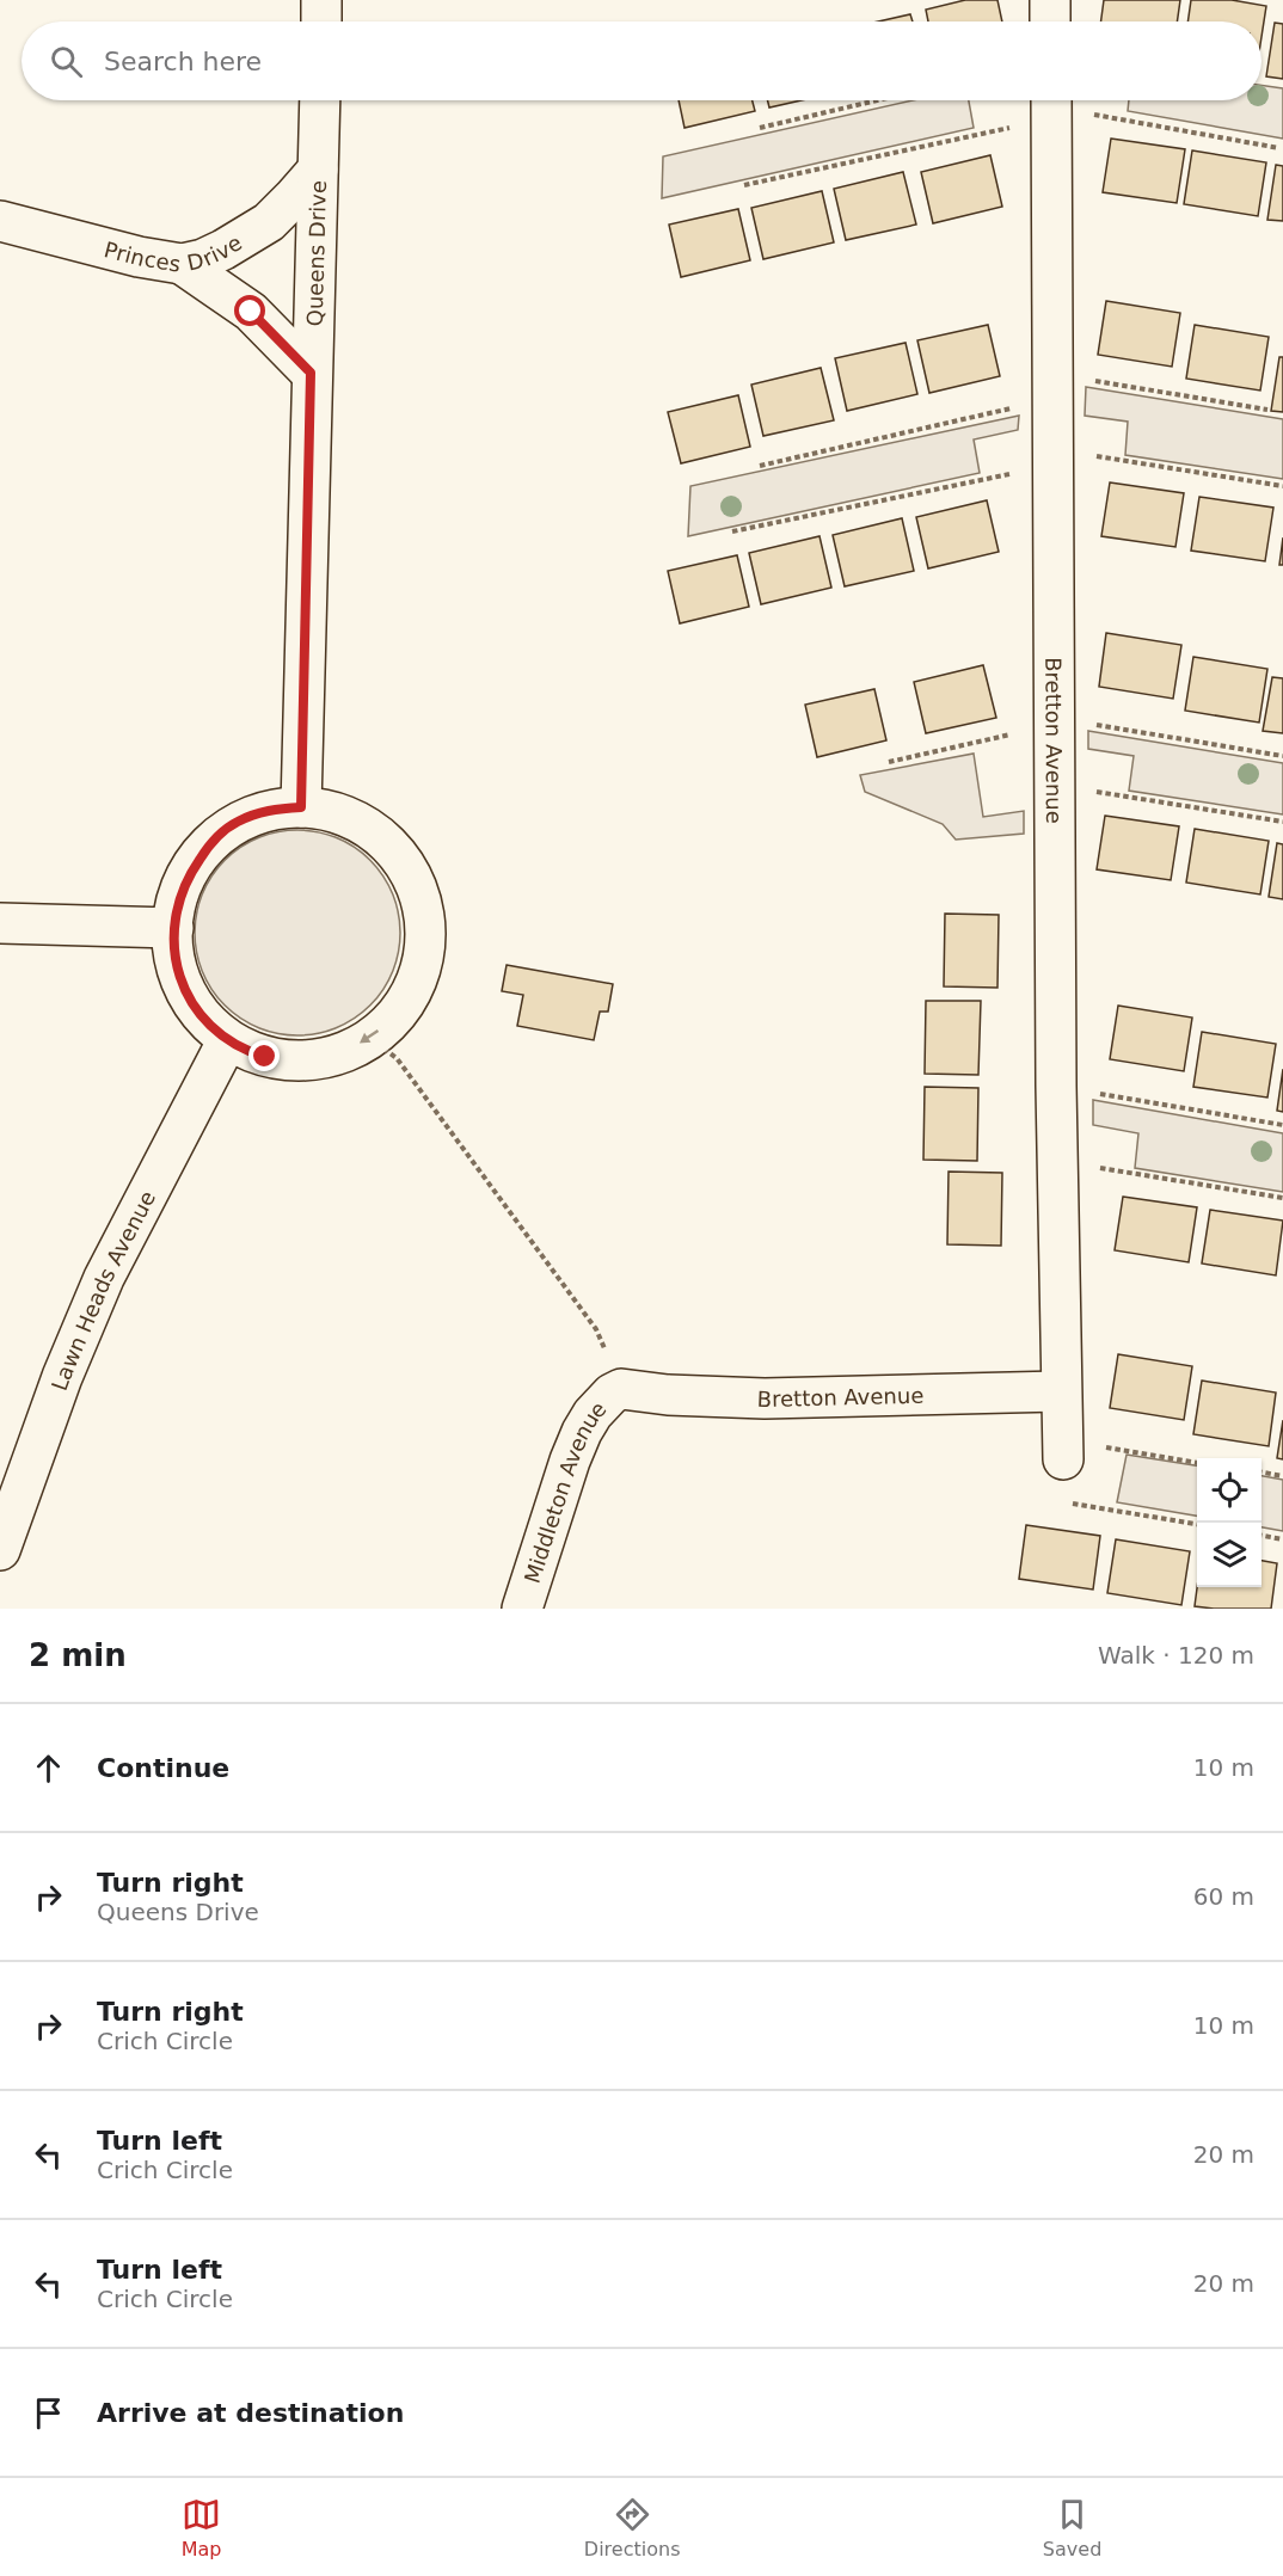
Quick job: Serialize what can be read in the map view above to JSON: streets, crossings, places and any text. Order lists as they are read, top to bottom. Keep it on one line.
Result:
{"streets":{"street":["Princes Drive","Queens Drive","Bretton Avenue","Lawn Heads Avenue","Middleton Avenue"]},"crossings":[["Princes Drive","Queens Drive"],["Queens Drive","Lawn Heads Avenue"],["Bretton Avenue","Middleton Avenue"]],"page":{"search":"Search here","heading":["2 min","Walk · 120 m"],"list":[["Continue","10 m"],["Turn right","Queens Drive","60 m"],["Turn right","Crich Circle","10 m"],["Turn left","Crich Circle","20 m"],["Turn left","Crich Circle","20 m"],"Arrive at destination"],"nav":["Map","Directions","Saved"]}}
